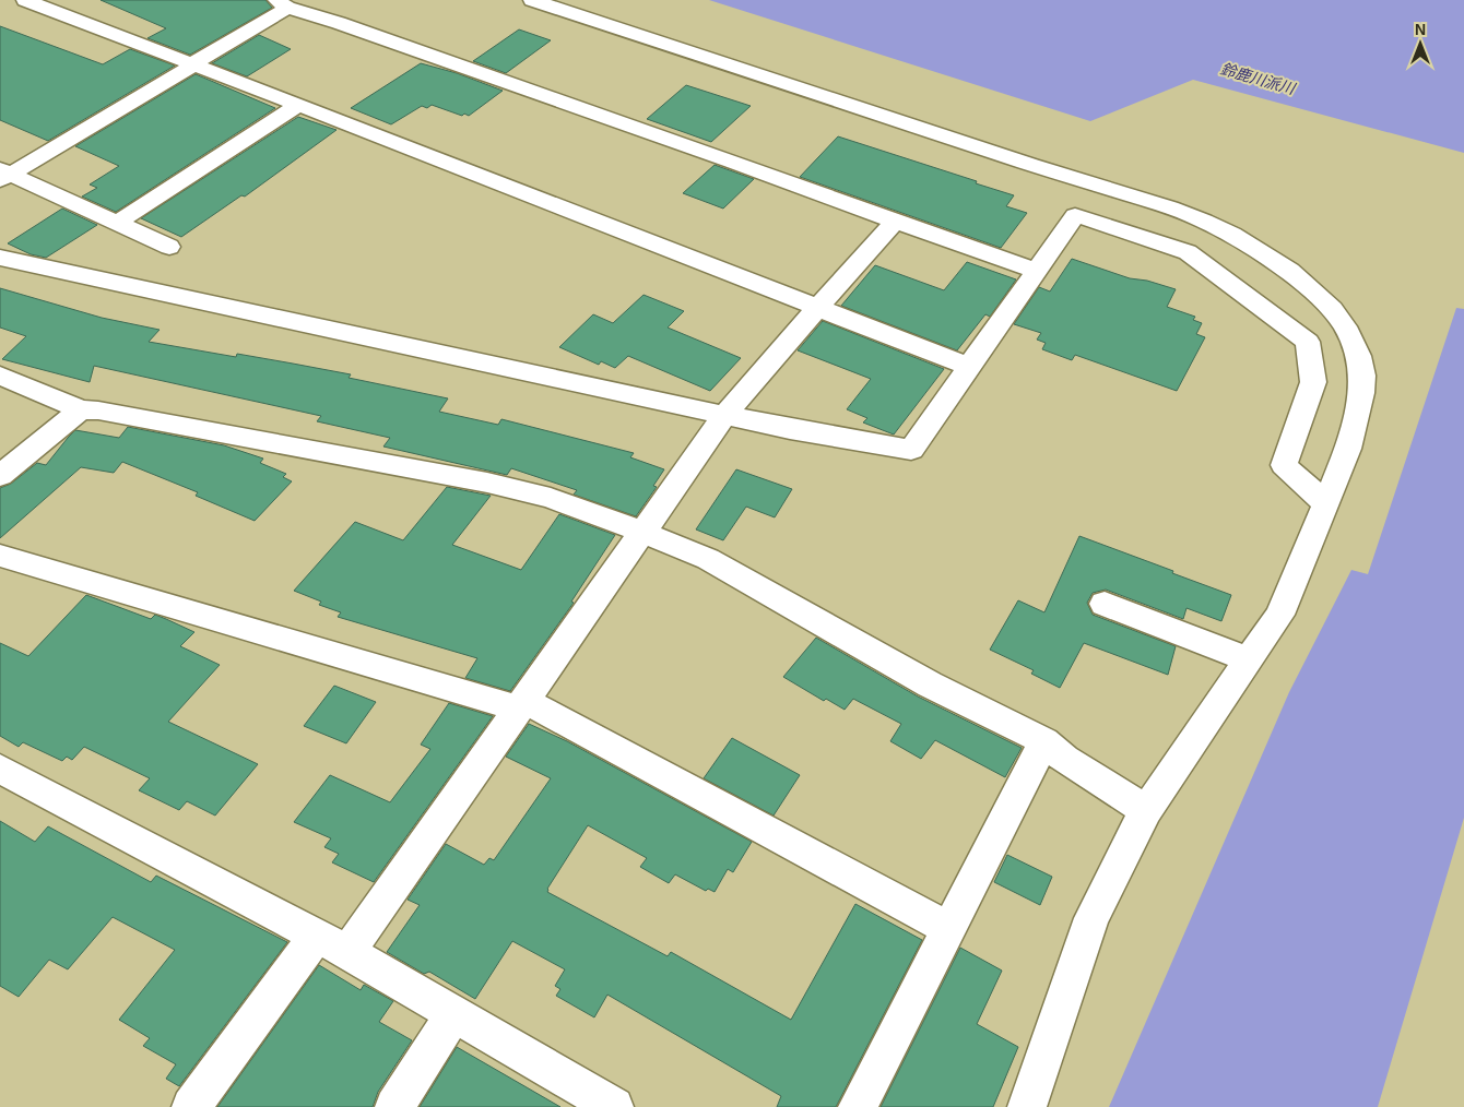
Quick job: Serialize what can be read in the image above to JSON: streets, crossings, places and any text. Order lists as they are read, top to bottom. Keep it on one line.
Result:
{"water":["鈴鹿川派川"],"north":"top"}
